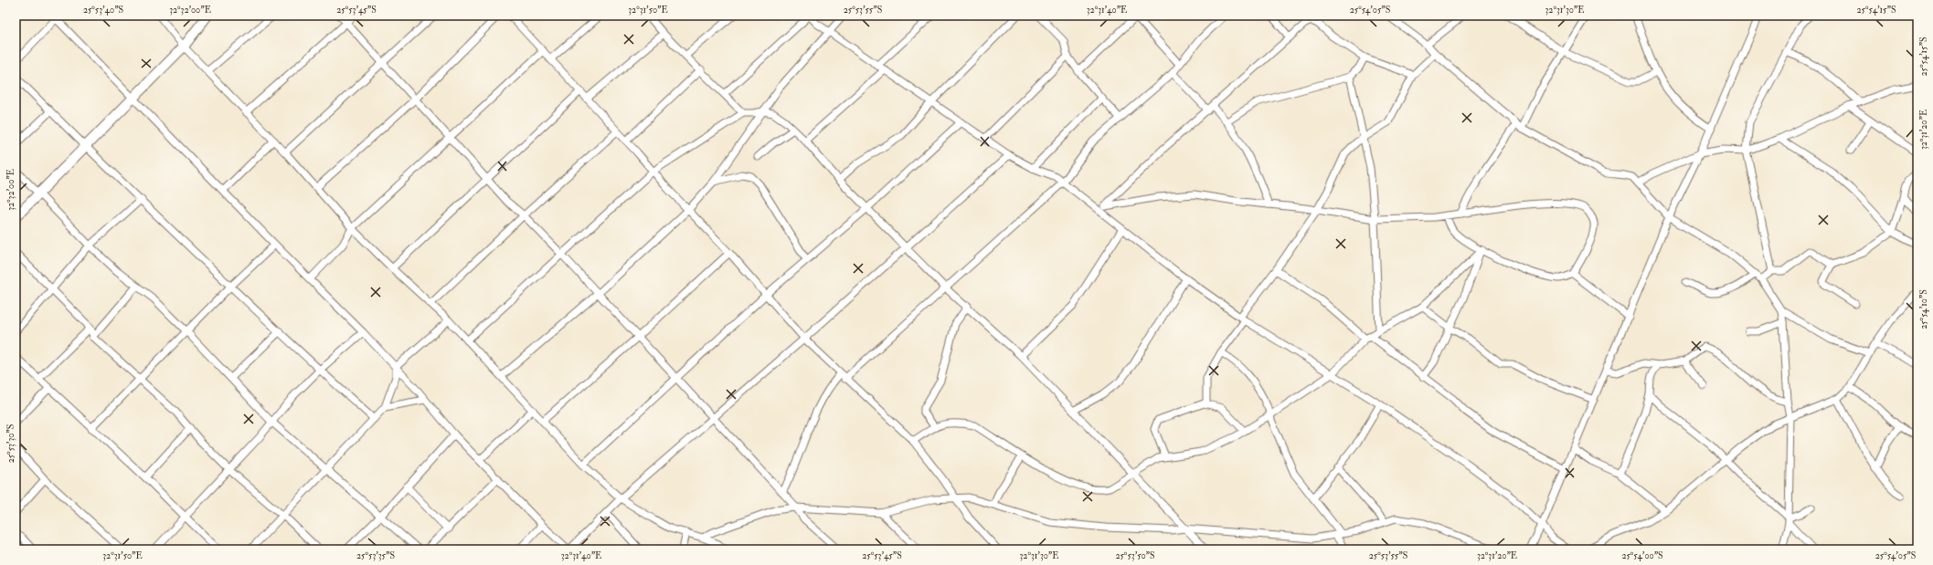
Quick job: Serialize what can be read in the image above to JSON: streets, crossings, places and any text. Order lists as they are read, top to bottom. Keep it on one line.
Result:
{"coordinates":["25°53'40\"S","32°32'00\"E","25°53'45\"S","32°31'50\"E","25°53'55\"S","32°31'40\"E","25°54'05\"S","32°31'30\"E","25°54'15\"S","32°31'20\"E","25°54'10\"S","25°53'30\"S","25°53'35\"S","25°53'50\"S","25°54'00\"S"]}
